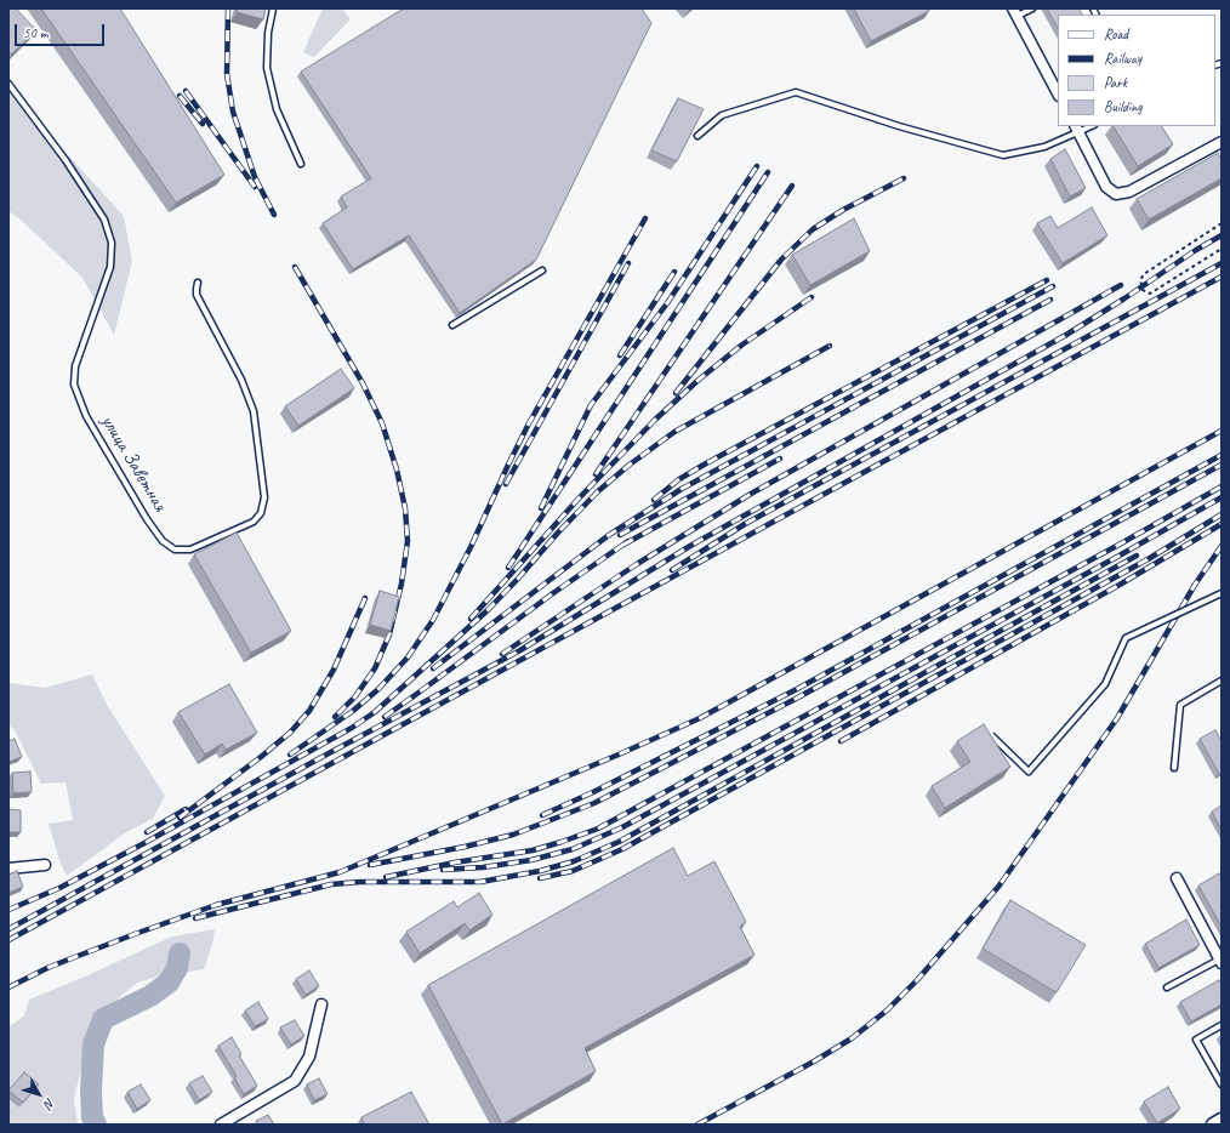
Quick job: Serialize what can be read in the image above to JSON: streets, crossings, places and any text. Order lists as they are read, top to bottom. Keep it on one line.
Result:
{"streets":{"lane":["улица Заветная"]},"legend":["Road","Railway","Park","Building"],"scale_bar":"50 m","north":"bottom right"}
